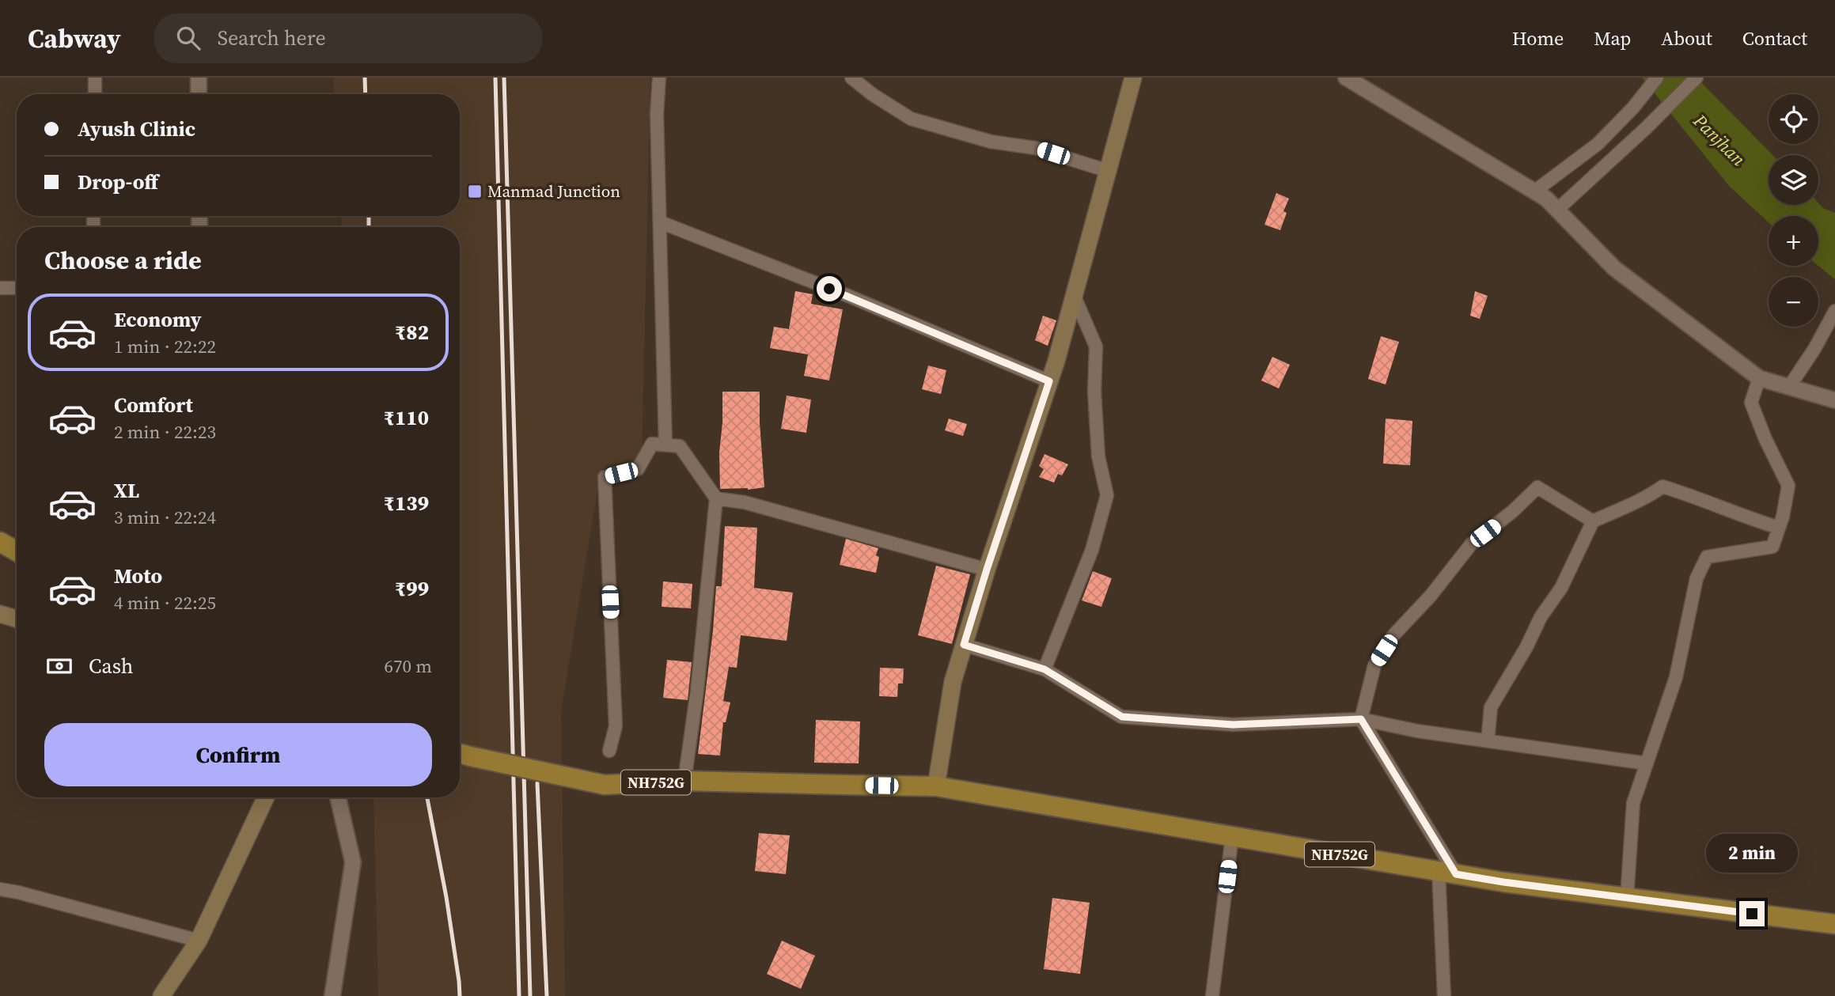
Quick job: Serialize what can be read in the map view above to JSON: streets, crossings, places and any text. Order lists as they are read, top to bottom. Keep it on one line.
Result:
{"streets":{"highway":["NH752G"]},"water":["Panjhan"],"places":{"transit":["Manmad Junction"]},"page":{"header":"Cabway","search":"Search here","nav":["Home","Map","About","Contact"],"map_buttons":["+","−"],"banner":["Ayush Clinic","Drop-off"],"heading":"Choose a ride","list":[{"name":"Economy","note":"1 min · 22:22","value":"₹82"},{"name":"Comfort","note":"2 min · 22:23","value":"₹110"},{"name":"XL","note":"3 min · 22:24","value":"₹139"},{"name":"Moto","note":"4 min · 22:25","value":"₹99"}],"pay":["Cash","670 m"],"buttons":"Confirm","bubble":"2 min"}}
